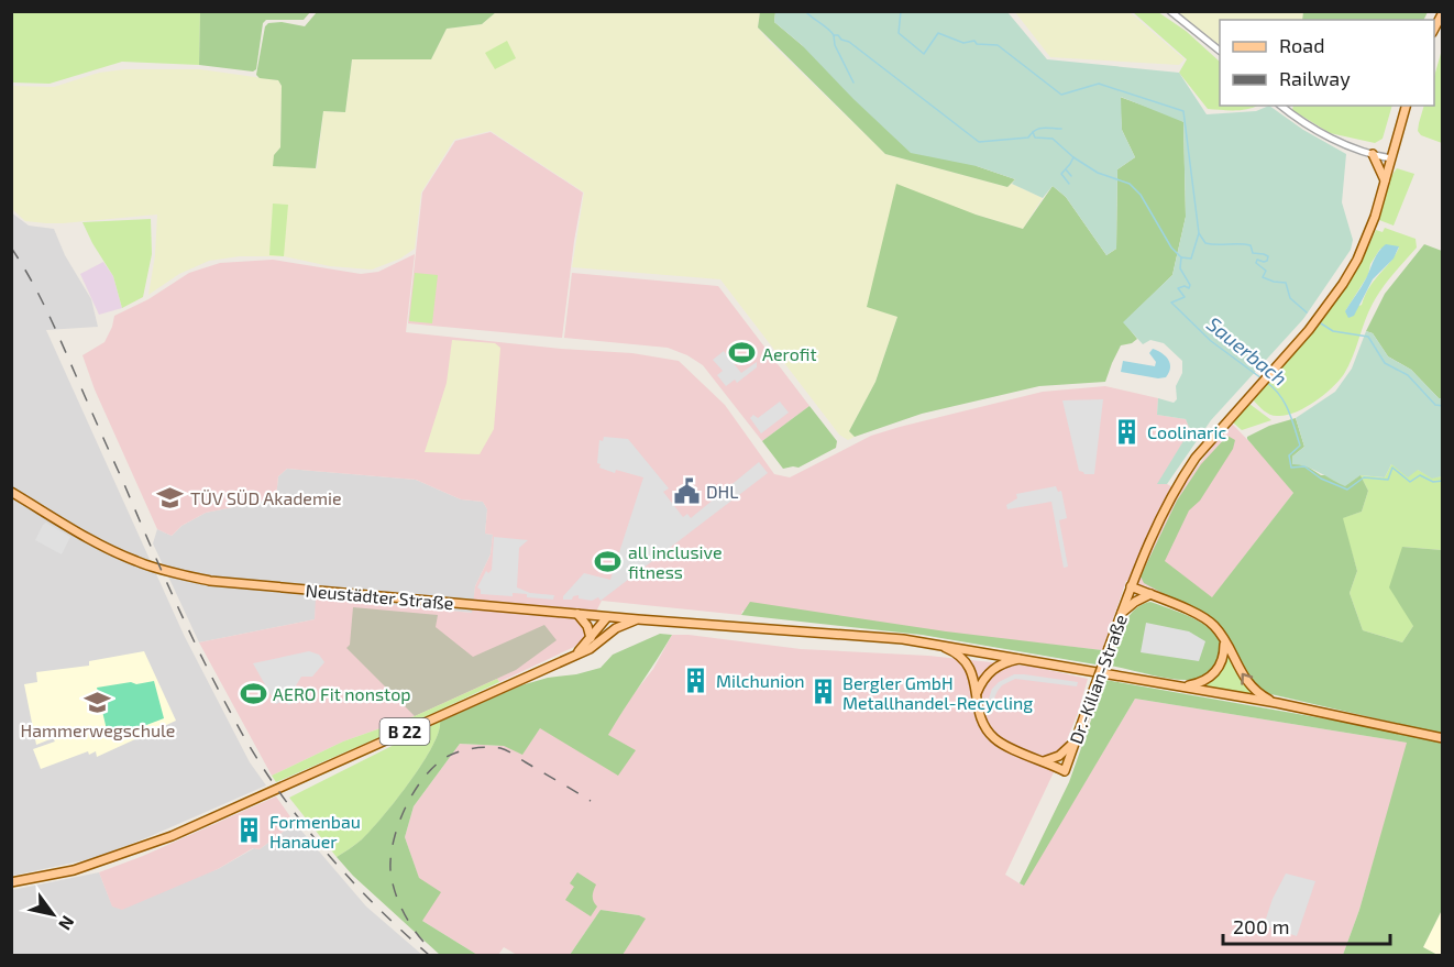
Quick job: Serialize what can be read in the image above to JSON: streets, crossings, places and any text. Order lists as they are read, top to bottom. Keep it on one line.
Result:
{"streets":{"main road":["Neustädter Straße","Dr.-Kilian-Straße","B 22"]},"crossings":[["Neustädter Straße","B 22"]],"water":["Sauerbach"],"places":{"sports":["Aerofit","all inclusive fitness","AERO Fit nonstop"],"building":["Coolinaric","Milchunion","Bergler GmbH Metallhandel-Recycling","Formenbau Hanauer"],"public building":["DHL"],"school or university":["TÜV SÜD Akademie","Hammerwegschule"]},"legend":["Road","Railway"],"scale_bar":"200 m","north":"bottom right"}
